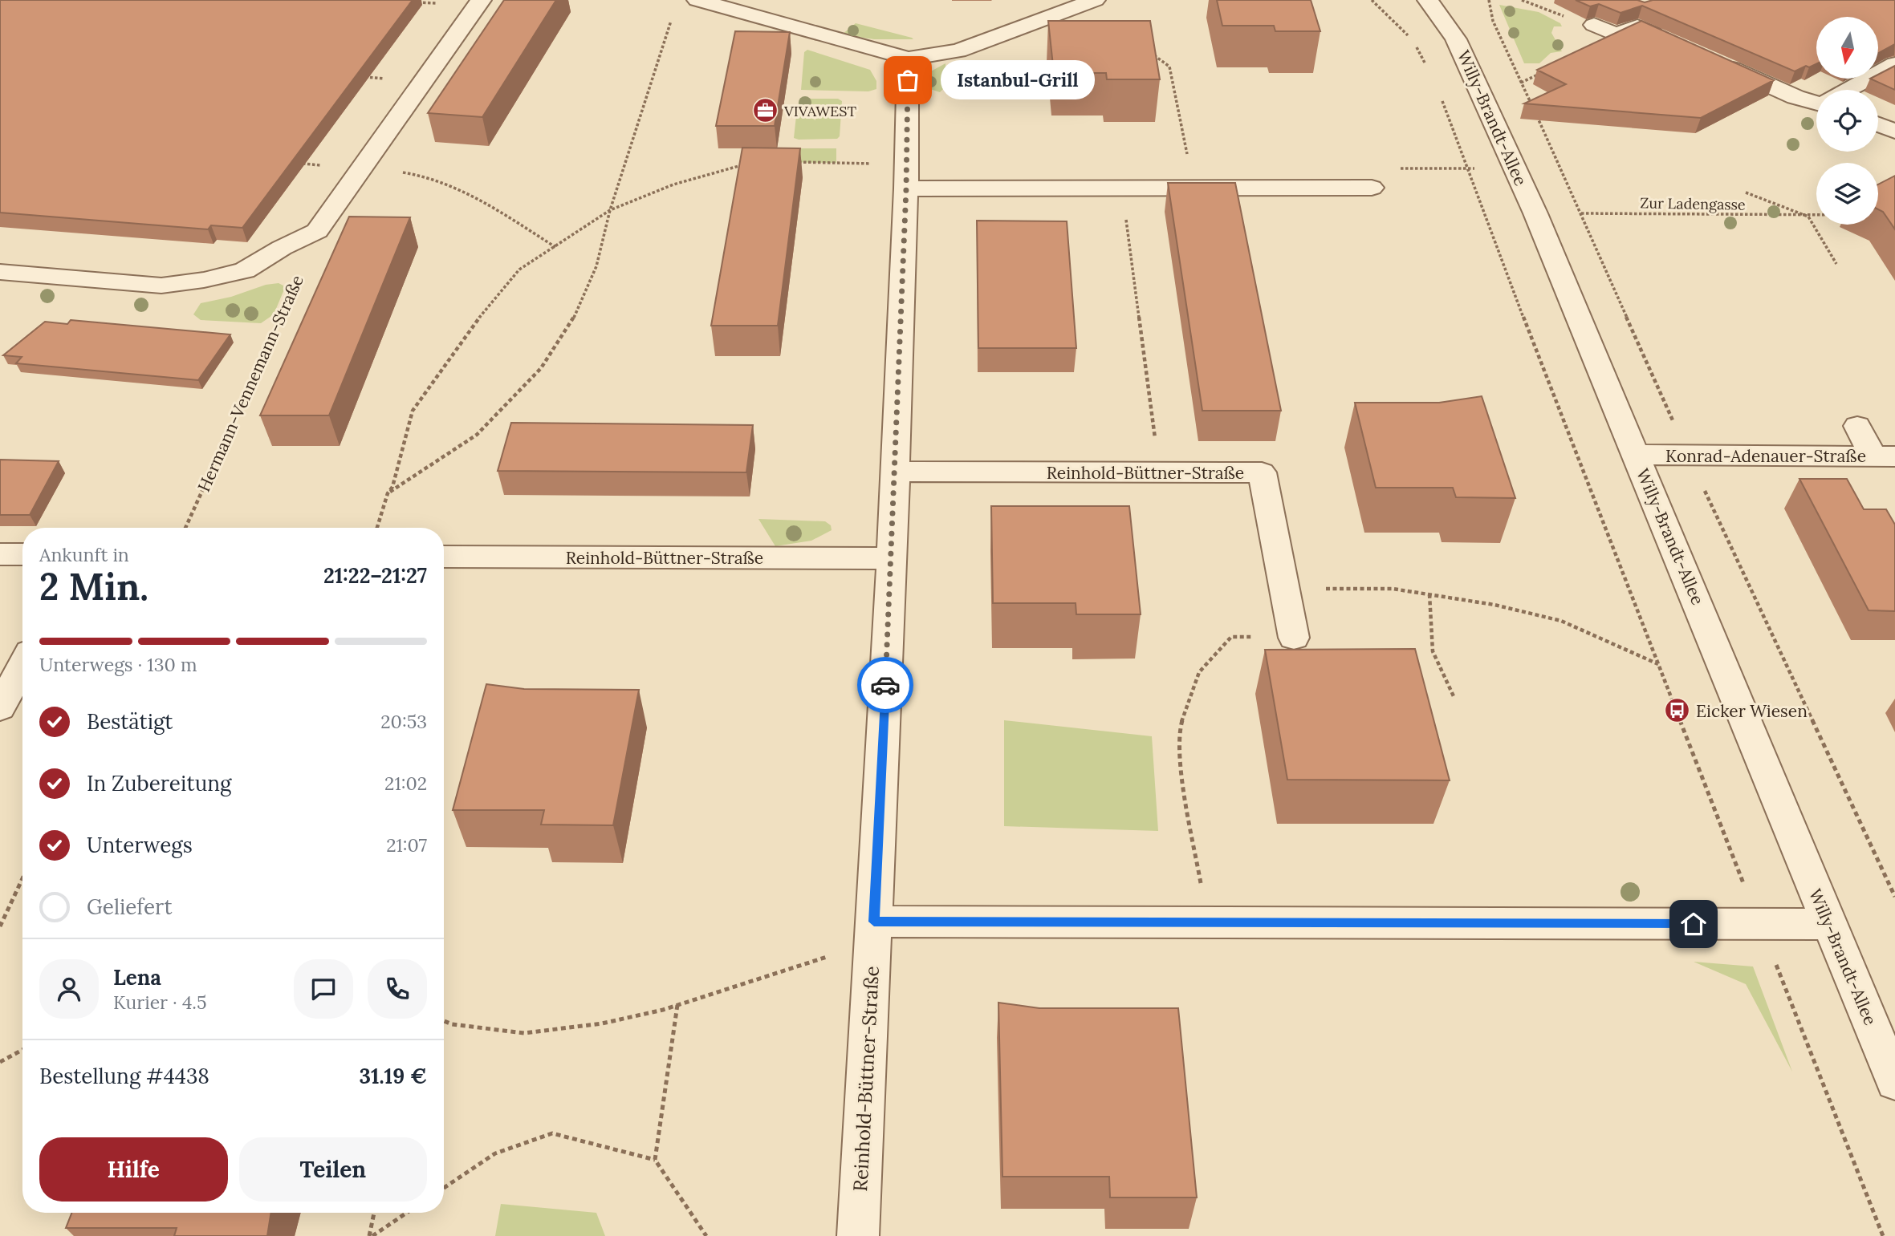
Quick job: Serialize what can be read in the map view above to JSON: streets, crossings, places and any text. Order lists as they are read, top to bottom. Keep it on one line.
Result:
{"streets":{"street":["Willy-Brandt-Allee","Hermann-Vennemann-Straße","Konrad-Adenauer-Straße","Reinhold-Büttner-Straße"],"path":["Zur Ladengasse"]},"crossings":[["Willy-Brandt-Allee","Zur Ladengasse"],["Willy-Brandt-Allee","Konrad-Adenauer-Straße"]],"places":{"other":["Istanbul-Grill"],"office":["VIVAWEST"],"bus stop":["Eicker Wiesen"]},"north":"bottom","page":{"bubble":"Istanbul-Grill","heading":["2 Min.","Ankunft in","21:22–21:27"],"panel":["Lena","Kurier · 4.5","Bestellung #4438","31.19 €"],"bar":"Unterwegs · 130 m","list":[["Bestätigt","20:53"],["In Zubereitung","21:02"],["Unterwegs","21:07"],"Geliefert"],"buttons":["Hilfe","Teilen"]}}
